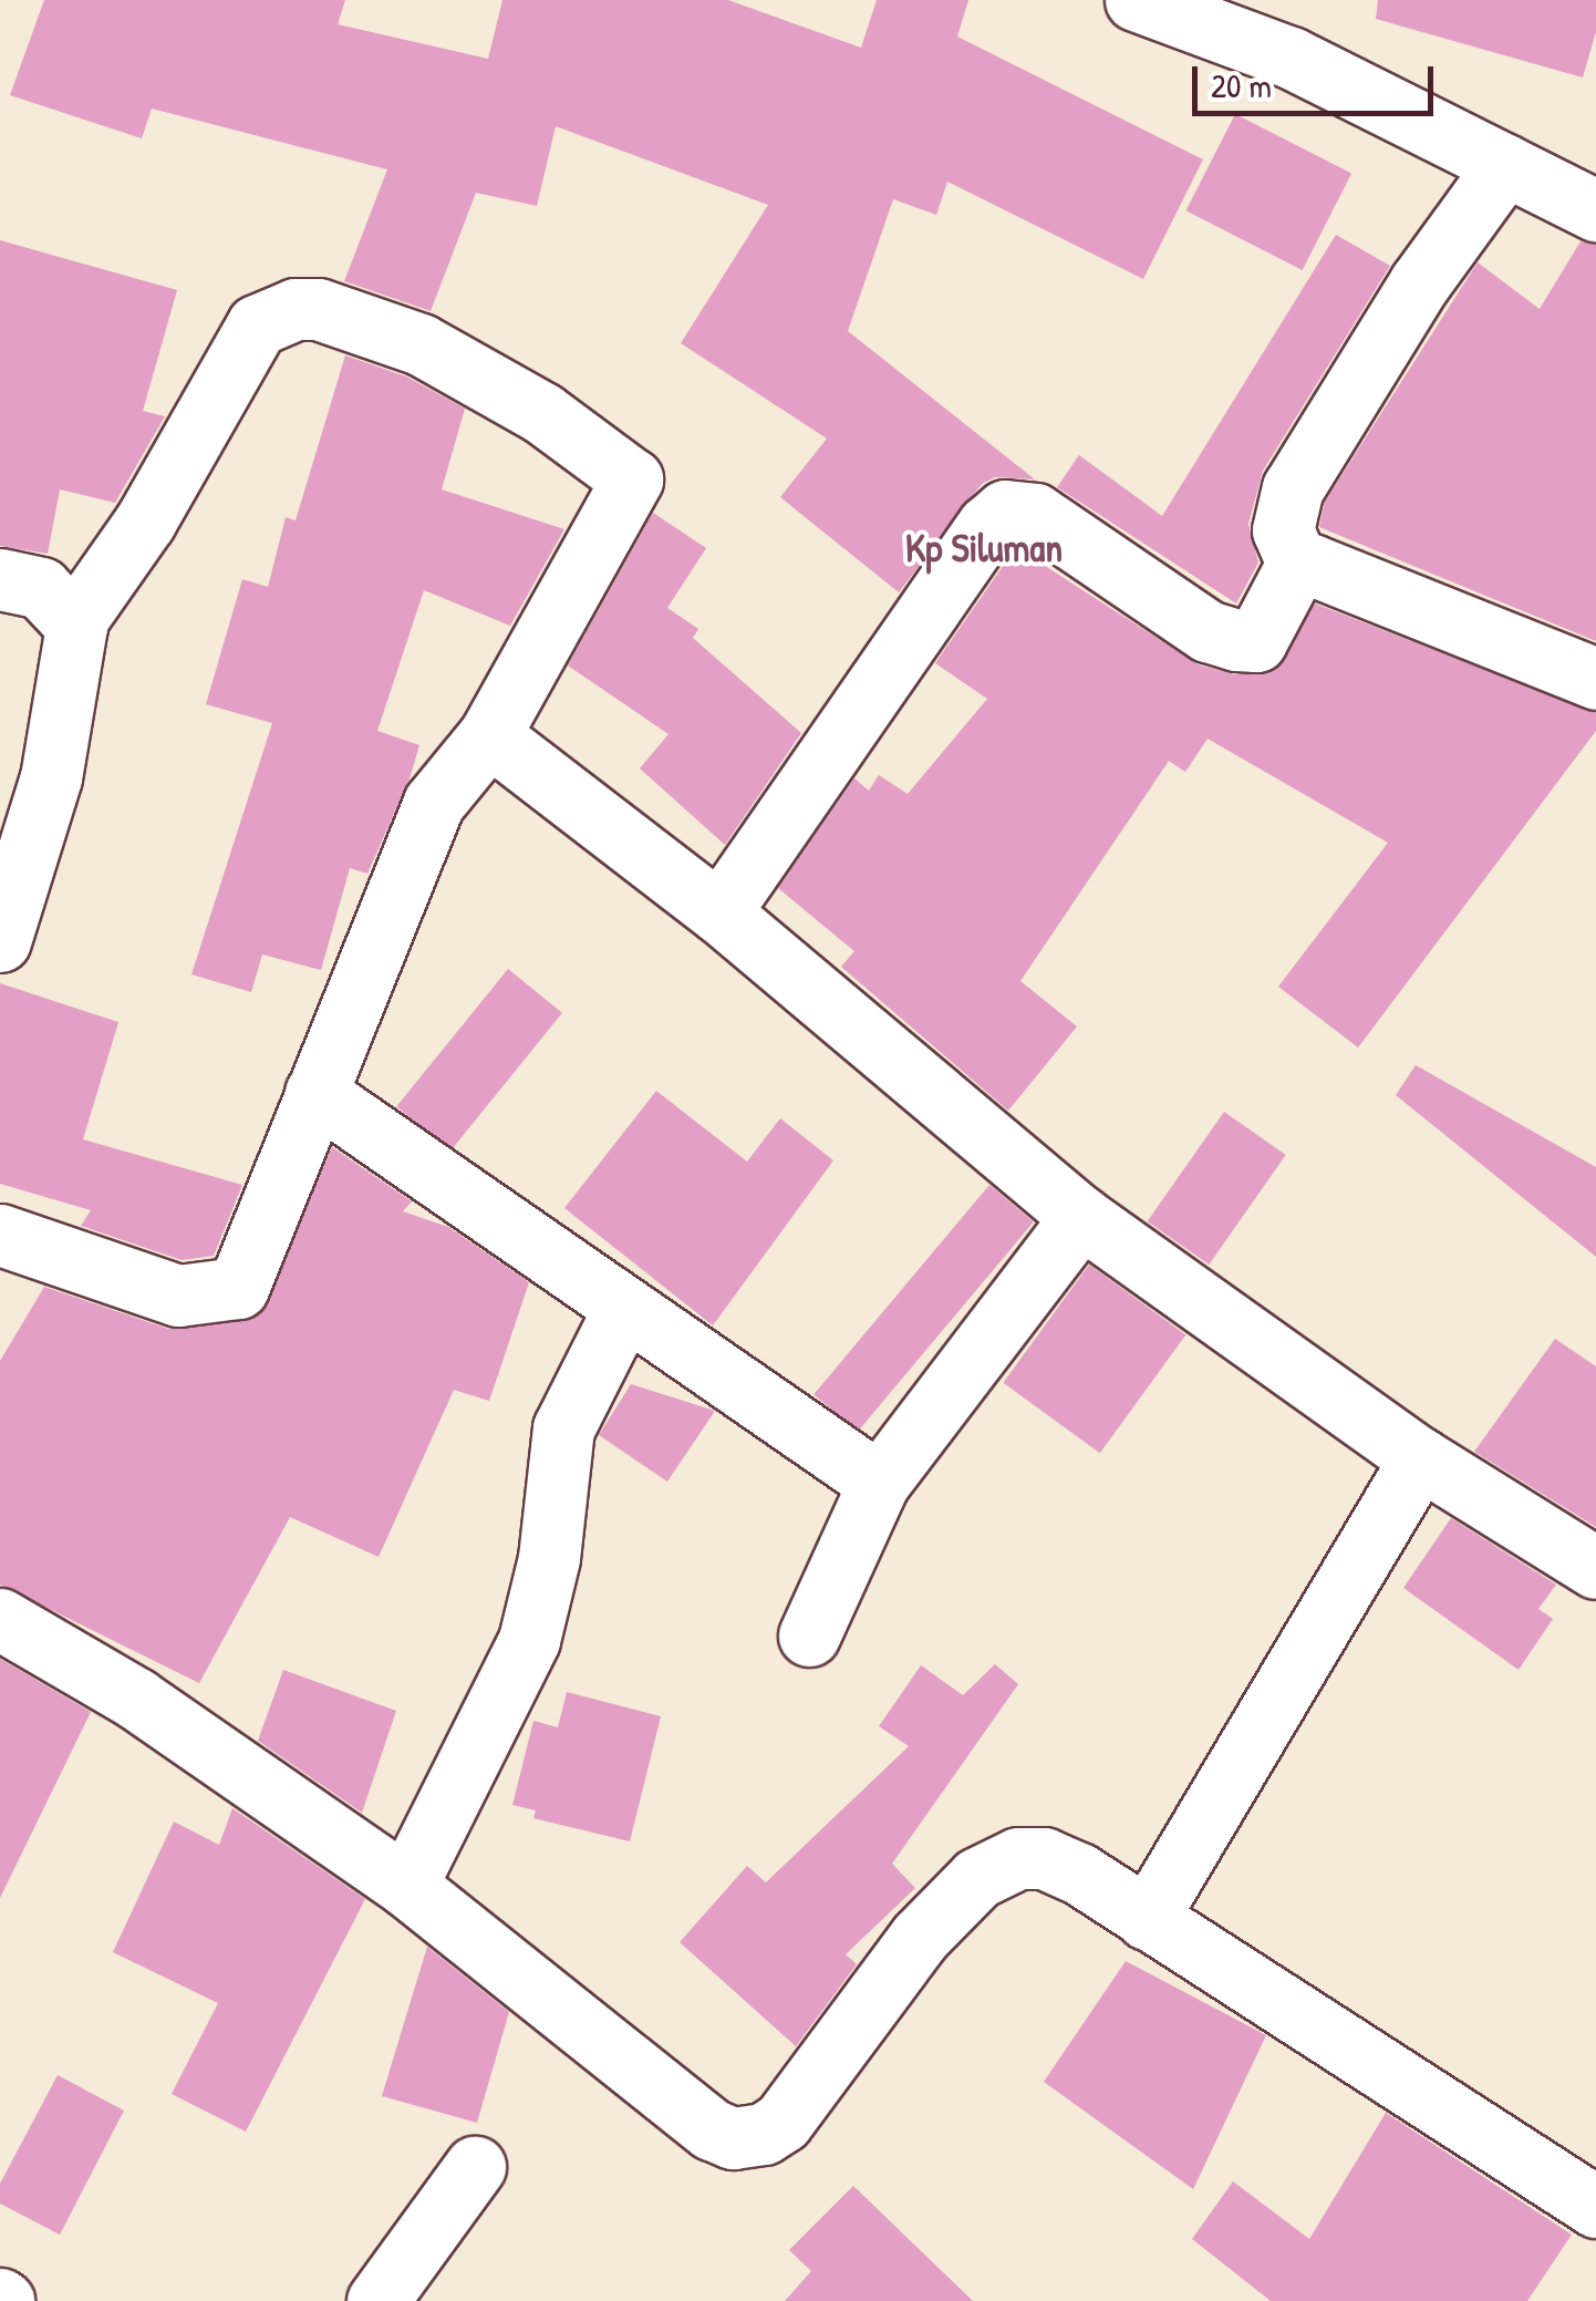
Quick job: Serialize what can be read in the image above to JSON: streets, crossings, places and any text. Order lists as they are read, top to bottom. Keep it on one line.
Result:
{"districts":["Kp Siluman"],"scale_bar":"20 m"}
